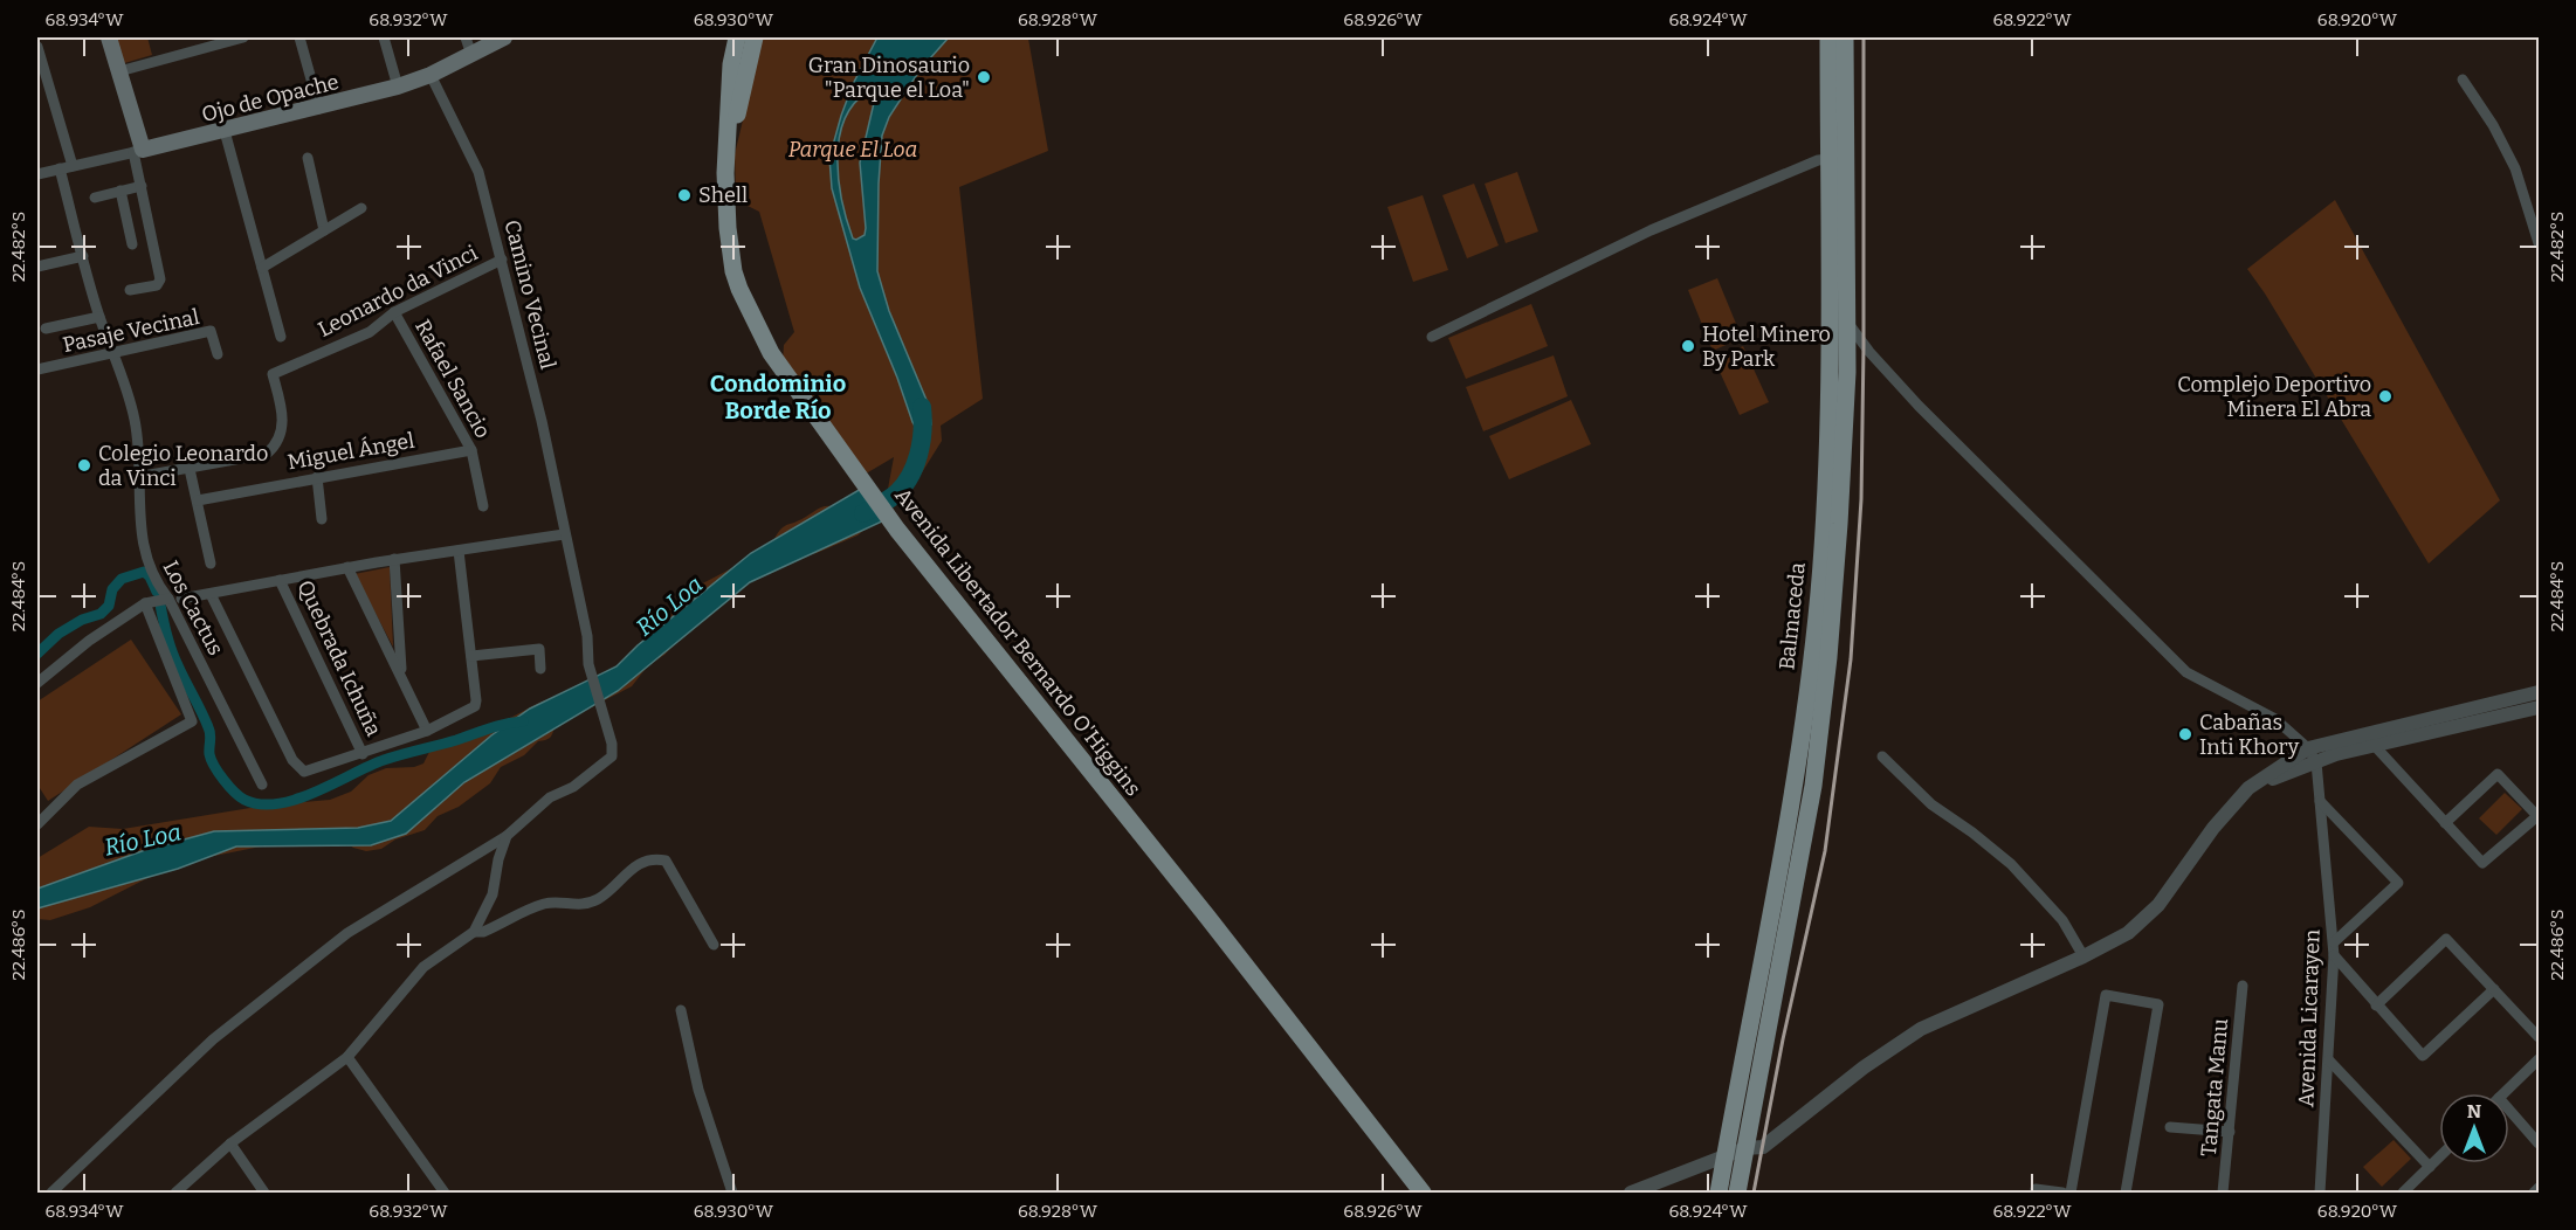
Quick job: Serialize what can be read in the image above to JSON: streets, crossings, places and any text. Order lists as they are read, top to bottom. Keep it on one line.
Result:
{"streets":{"main road":["Ojo de Opache","Balmaceda","Avenida Libertador Bernardo O'Higgins"],"street":["Leonardo da Vinci","Camino Vecinal","Pasaje Vecinal","Rafael Sancio","Miguel Ángel","Los Cactus","Quebrada Ichuña","Avenida Licarayen","Tangata Manu"]},"crossings":[["Ojo de Opache","Camino Vecinal"],["Ojo de Opache","Los Cactus"],["Leonardo da Vinci","Camino Vecinal"],["Leonardo da Vinci","Rafael Sancio"],["Pasaje Vecinal","Los Cactus"],["Rafael Sancio","Miguel Ángel"]],"districts":["Condominio Borde Río"],"water":["Río Loa"],"parks":["Parque El Loa"],"places":["Gran Dinosaurio \"Parque el Loa\"","Shell","Hotel Minero By Park","Complejo Deportivo Minera El Abra","Colegio Leonardo da Vinci","Cabañas Inti Khory"],"north":"top","coordinates":["68.934°W","68.932°W","68.930°W","68.928°W","68.926°W","68.924°W","68.922°W","68.920°W","22.482°S","22.484°S","22.486°S"]}
